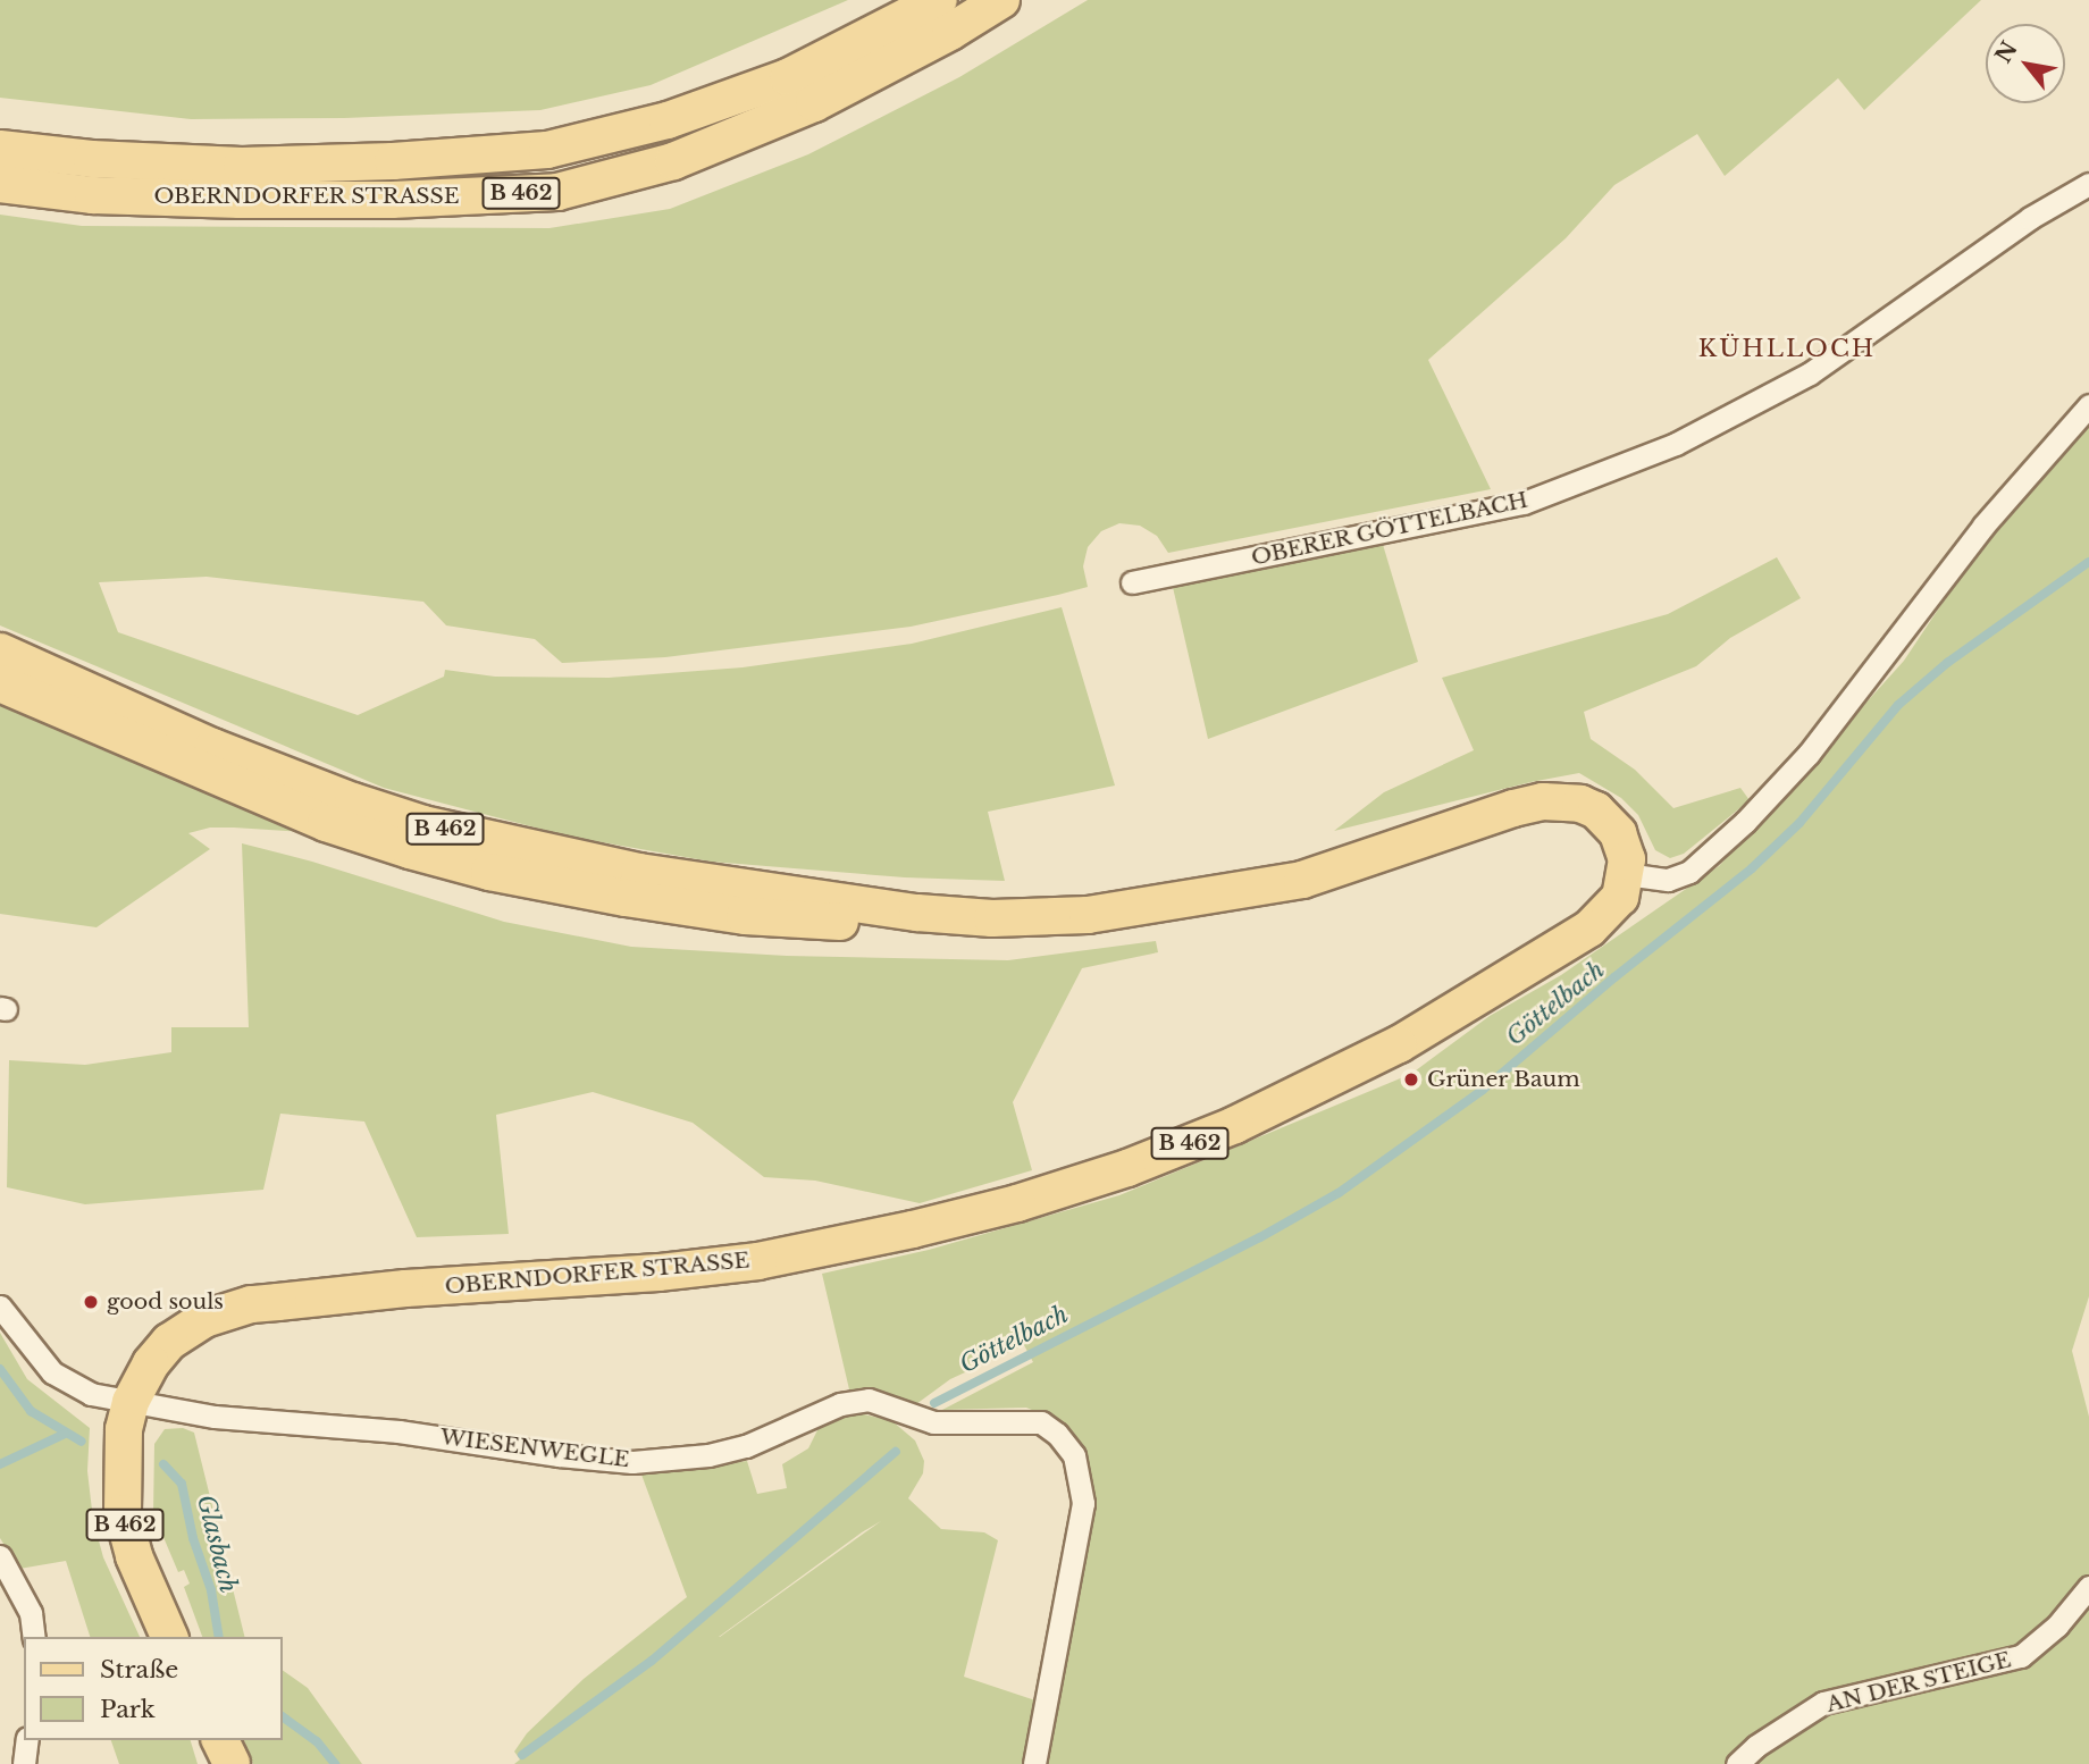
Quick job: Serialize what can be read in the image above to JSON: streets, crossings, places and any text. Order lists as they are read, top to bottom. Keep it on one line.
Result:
{"streets":{"main road":["B 462","OBERNDORFER STRASSE"],"street":["OBERER GÖTTELBACH","WIESENWEGLE","AN DER STEIGE"]},"crossings":[["B 462","OBERNDORFER STRASSE"],["OBERNDORFER STRASSE","WIESENWEGLE"]],"districts":["KÜHLLOCH"],"water":["Göttelbach","Glasbach"],"places":["Grüner Baum","good souls"],"legend":["Straße","Park"],"north":"top left"}
